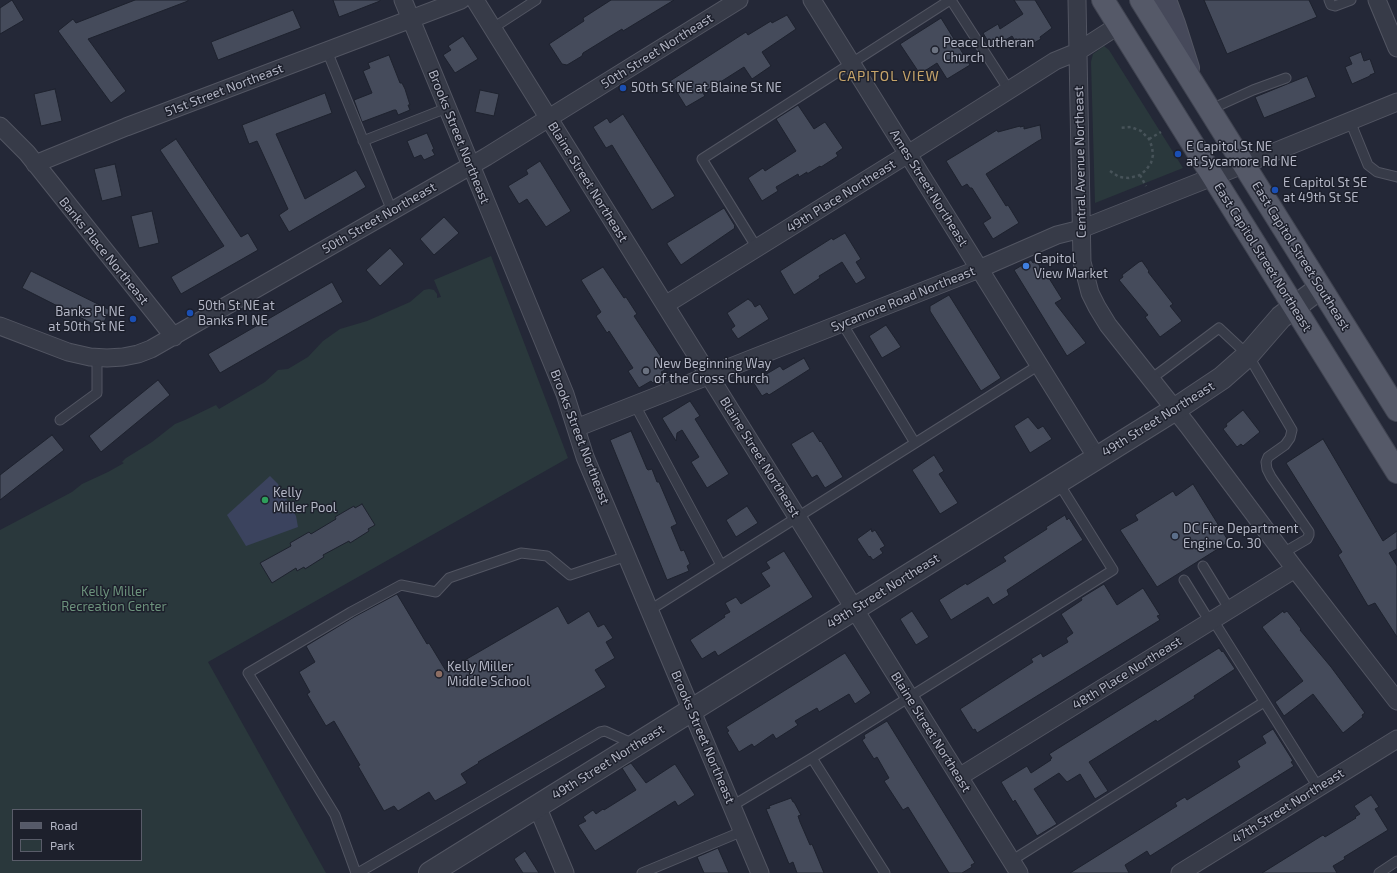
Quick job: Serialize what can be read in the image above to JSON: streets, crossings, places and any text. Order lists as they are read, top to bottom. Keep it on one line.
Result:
{"streets":{"main road":["East Capitol Street Southeast","East Capitol Street Northeast"],"street":["50th Street Northeast","51st Street Northeast","Brooks Street Northeast","Central Avenue Northeast","Blaine Street Northeast","Ames Street Northeast","49th Place Northeast","Banks Place Northeast","Sycamore Road Northeast","49th Street Northeast","48th Place Northeast","47th Street Northeast"]},"crossings":[["50th Street Northeast","Brooks Street Northeast"],["50th Street Northeast","Blaine Street Northeast"],["50th Street Northeast","Banks Place Northeast"],["51st Street Northeast","Brooks Street Northeast"],["51st Street Northeast","Banks Place Northeast"],["Brooks Street Northeast","Sycamore Road Northeast"],["Brooks Street Northeast","49th Street Northeast"],["Central Avenue Northeast","49th Place Northeast"],["Central Avenue Northeast","Sycamore Road Northeast"],["Central Avenue Northeast","49th Street Northeast"],["Central Avenue Northeast","48th Place Northeast"],["Blaine Street Northeast","49th Place Northeast"],["Blaine Street Northeast","Sycamore Road Northeast"],["Blaine Street Northeast","49th Street Northeast"],["Blaine Street Northeast","48th Place Northeast"],["Ames Street Northeast","49th Place Northeast"],["Ames Street Northeast","Sycamore Road Northeast"],["Ames Street Northeast","49th Street Northeast"],["49th Place Northeast","East Capitol Street Northeast"],["East Capitol Street Southeast","East Capitol Street Northeast"],["East Capitol Street Southeast","Sycamore Road Northeast"],["East Capitol Street Southeast","49th Street Northeast"],["East Capitol Street Northeast","Sycamore Road Northeast"],["East Capitol Street Northeast","49th Street Northeast"]],"districts":["CAPITOL VIEW"],"parks":["Kelly Miller Recreation Center"],"places":["Peace Lutheran Church","50th St NE at Blaine St NE","E Capitol St NE at Sycamore Rd NE","E Capitol St SE at 49th St SE","Capitol View Market","50th St NE at Banks Pl NE","Banks Pl NE at 50th St NE","New Beginning Way of the Cross Church","Kelly Miller Pool","DC Fire Department Engine Co. 30","Kelly Miller Middle School"],"legend":["Road","Park"]}
